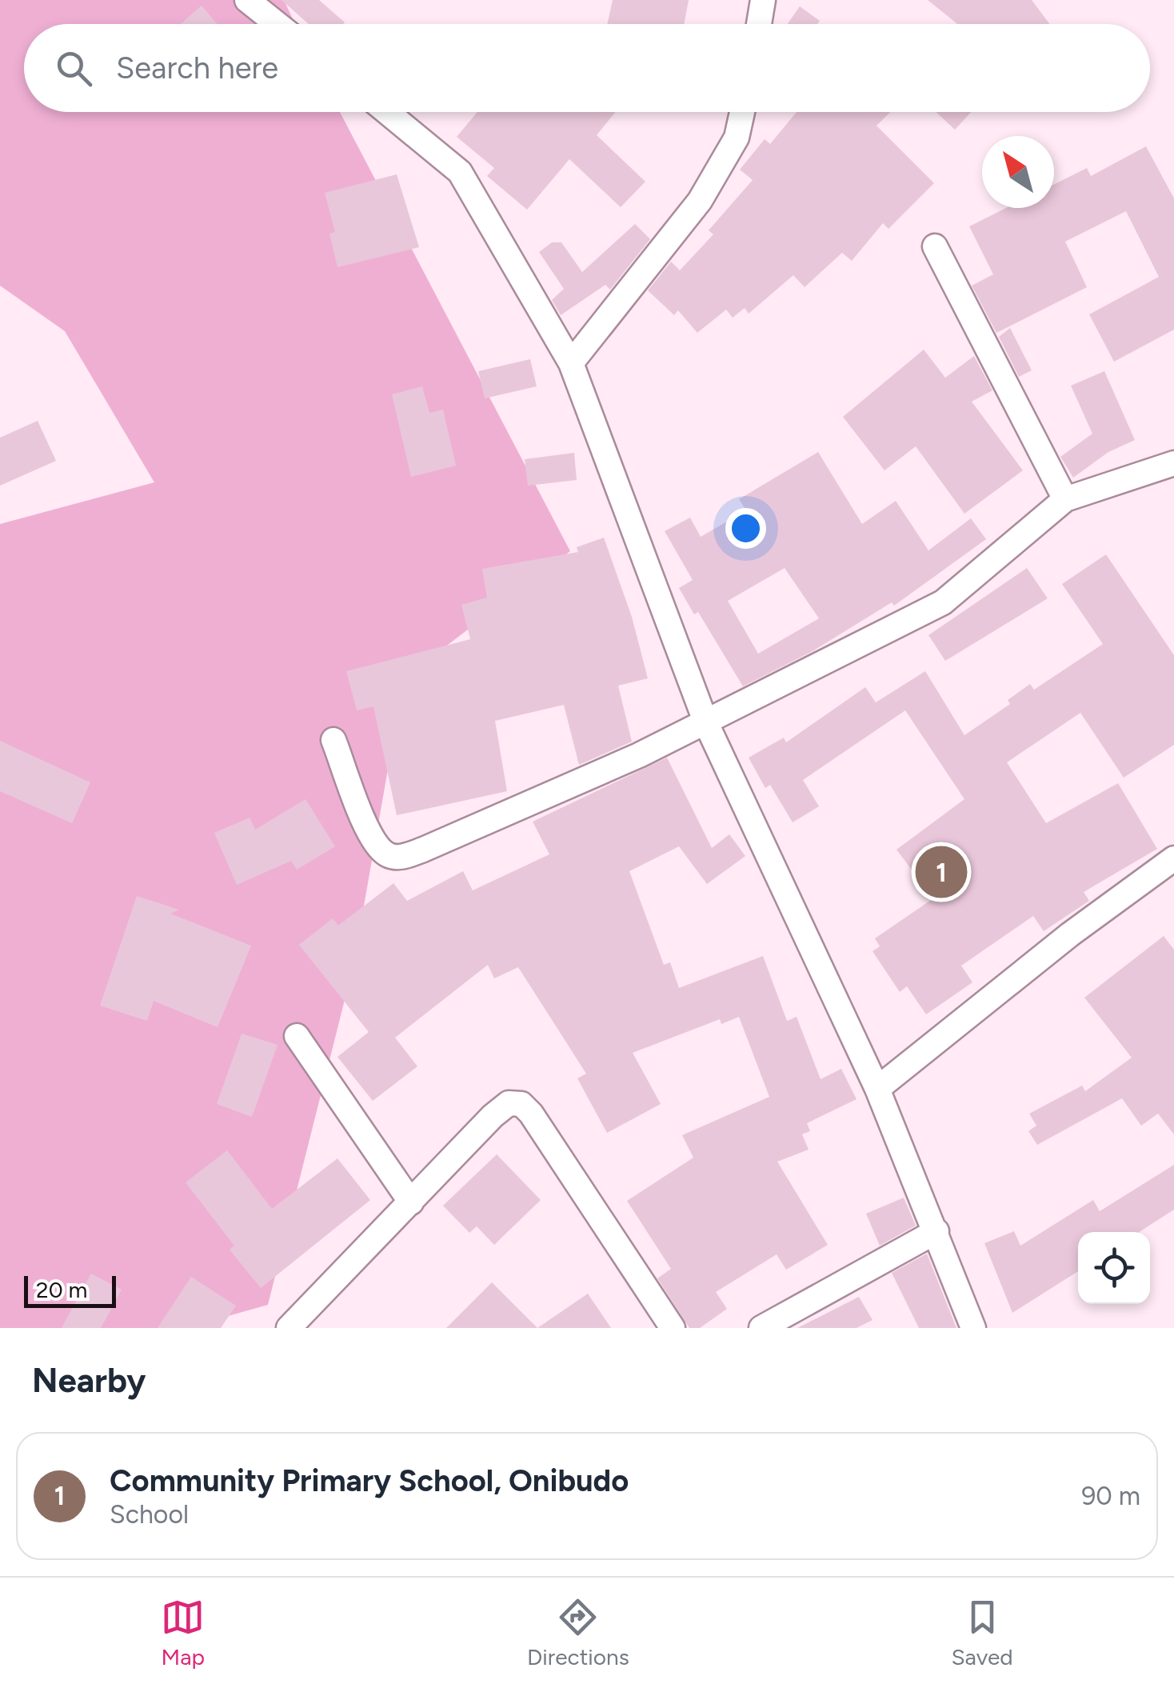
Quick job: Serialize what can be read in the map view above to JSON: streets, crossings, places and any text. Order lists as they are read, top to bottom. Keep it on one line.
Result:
{"scale_bar":"20 m","north":"top left","page":{"search":"Search here","pins":"1","scale":"20 m","heading":"Nearby","list":[{"mark":"1","name":"Community Primary School, Onibudo","note":"School","value":"90 m"}],"nav":["Map","Directions","Saved"]}}
